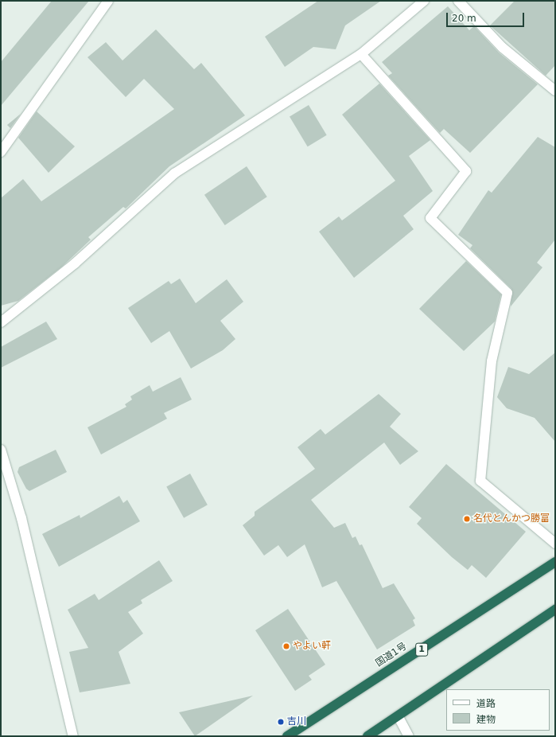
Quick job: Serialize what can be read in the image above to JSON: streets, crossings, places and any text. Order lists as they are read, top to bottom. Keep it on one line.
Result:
{"streets":{"highway":["1","国道1号"]},"places":["名代とんかつ勝富","やよい軒","吉川"],"legend":["道路","建物"],"scale_bar":"20 m"}
